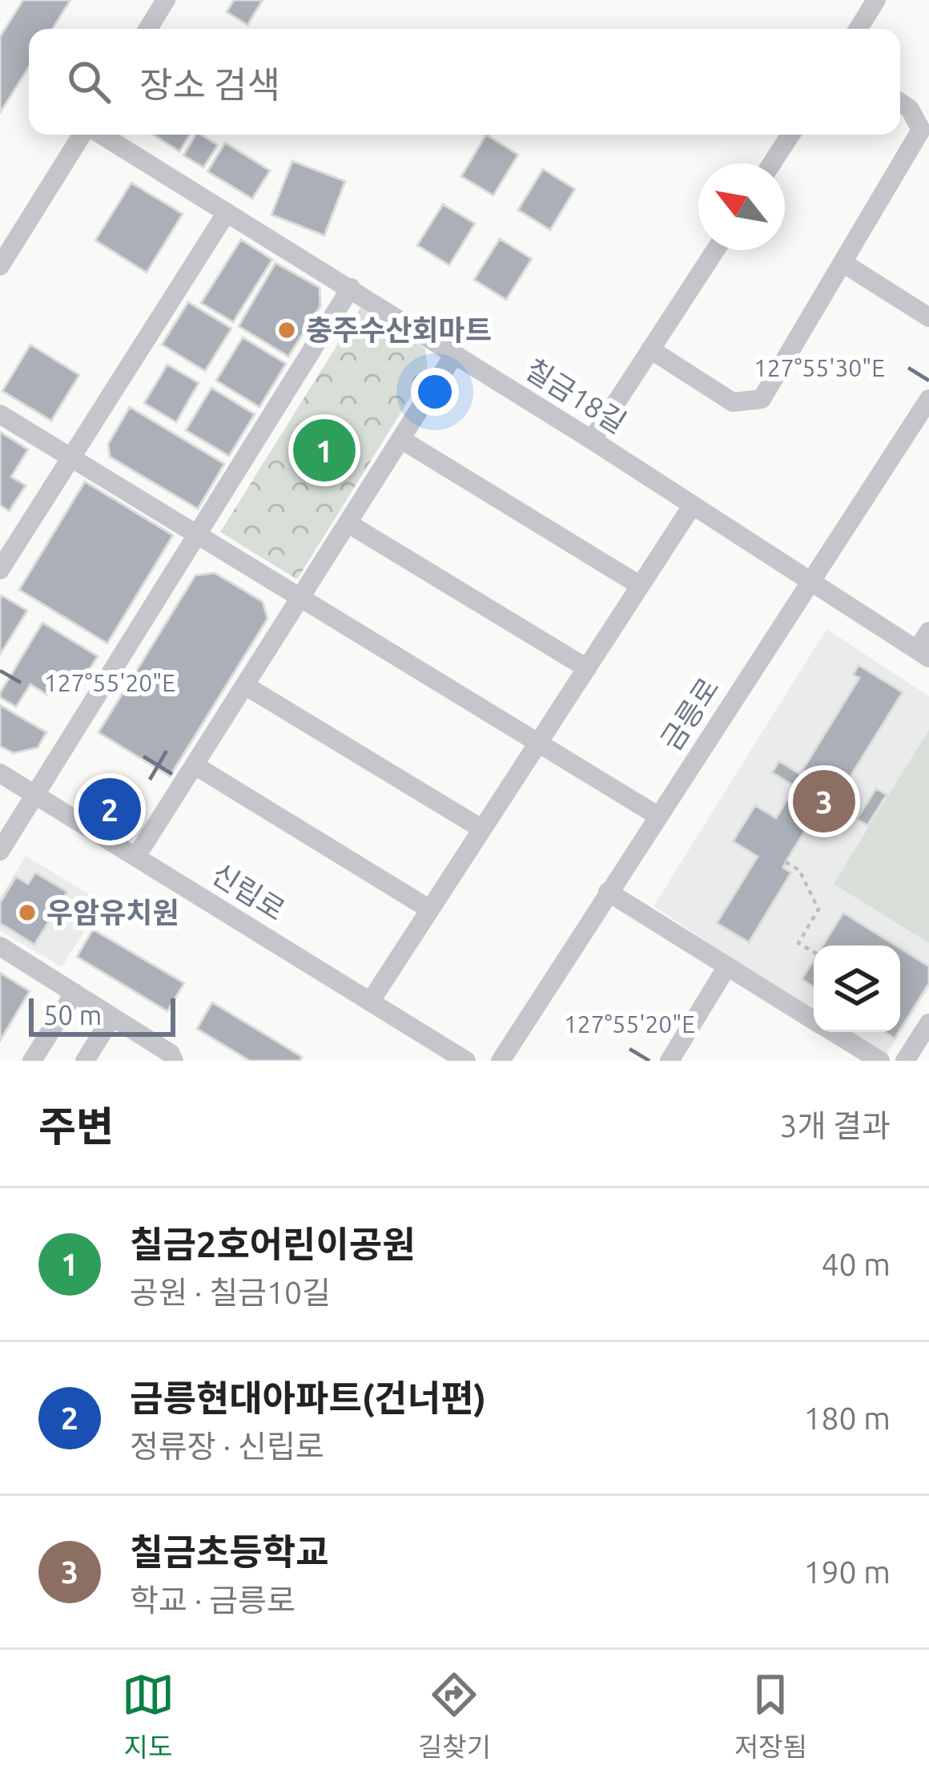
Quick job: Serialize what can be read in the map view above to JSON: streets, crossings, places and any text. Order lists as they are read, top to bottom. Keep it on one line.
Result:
{"streets":{"street":["칠금18길","금릉로","신립로"]},"crossings":[["칠금18길","금릉로"]],"places":["충주수산회마트","우암유치원"],"scale_bar":"50 m","north":"top left","page":{"search":"장소 검색","pins":["1","3","2"],"scale":"50 m","heading":["주변","3개 결과"],"list":[{"mark":"1","name":"칠금2호어린이공원","note":"공원 · 칠금10길","value":"40 m"},{"mark":"2","name":"금릉현대아파트(건너편)","note":"정류장 · 신립로","value":"180 m"},{"mark":"3","name":"칠금초등학교","note":"학교 · 금릉로","value":"190 m"}],"nav":["지도","길찾기","저장됨"]},"coordinates":["127°55'30\"E","127°55'20\"E"]}
